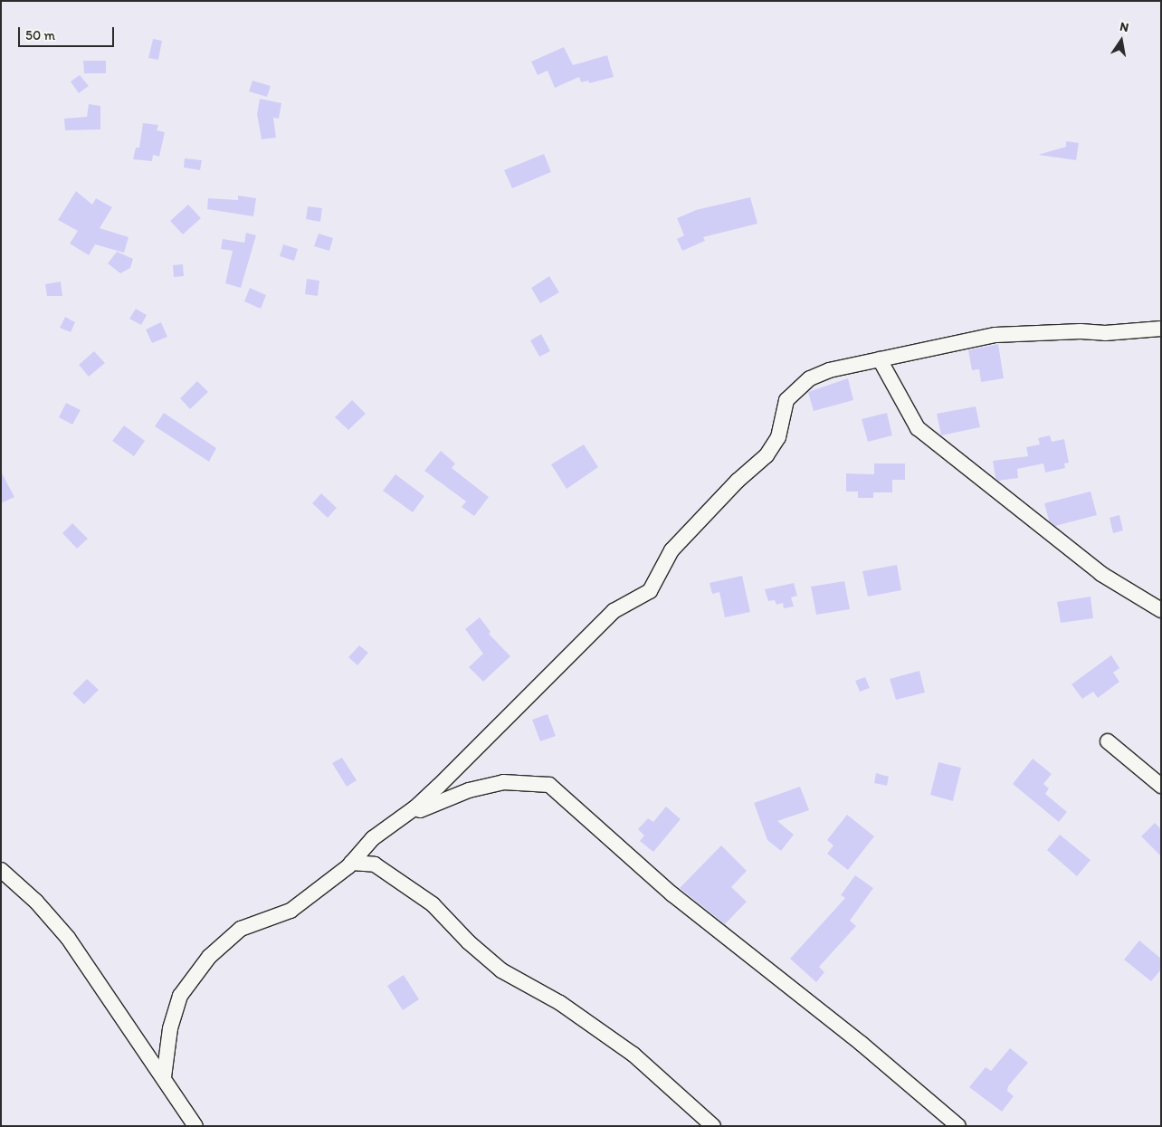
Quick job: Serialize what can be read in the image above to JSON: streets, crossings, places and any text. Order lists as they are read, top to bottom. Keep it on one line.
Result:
{"scale_bar":"50 m","north":"top"}
